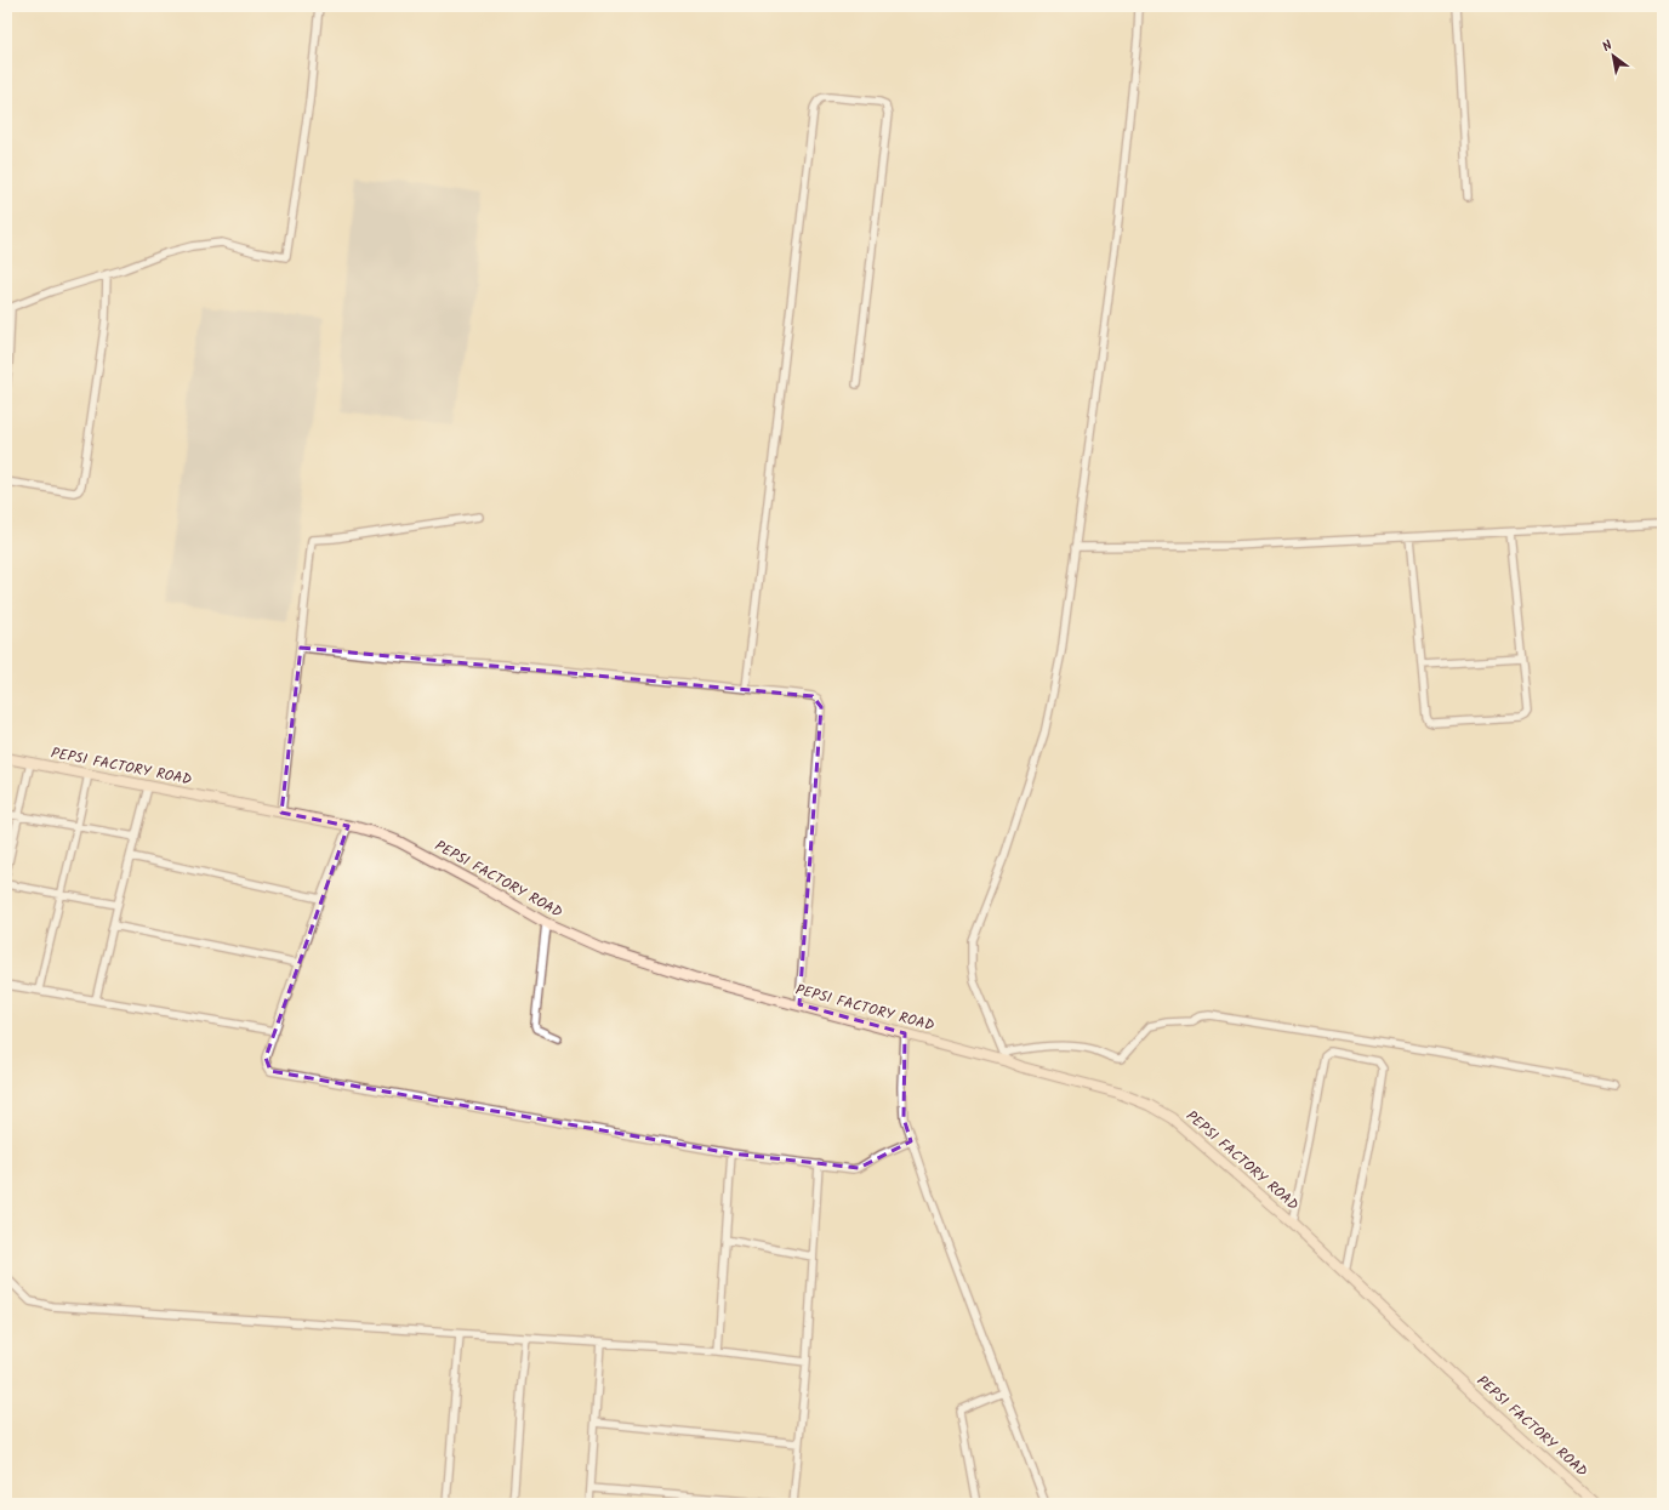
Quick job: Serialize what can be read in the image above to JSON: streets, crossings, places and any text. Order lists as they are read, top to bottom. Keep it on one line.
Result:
{"streets":{"main road":["PEPSI FACTORY ROAD"]},"north":"top left"}
